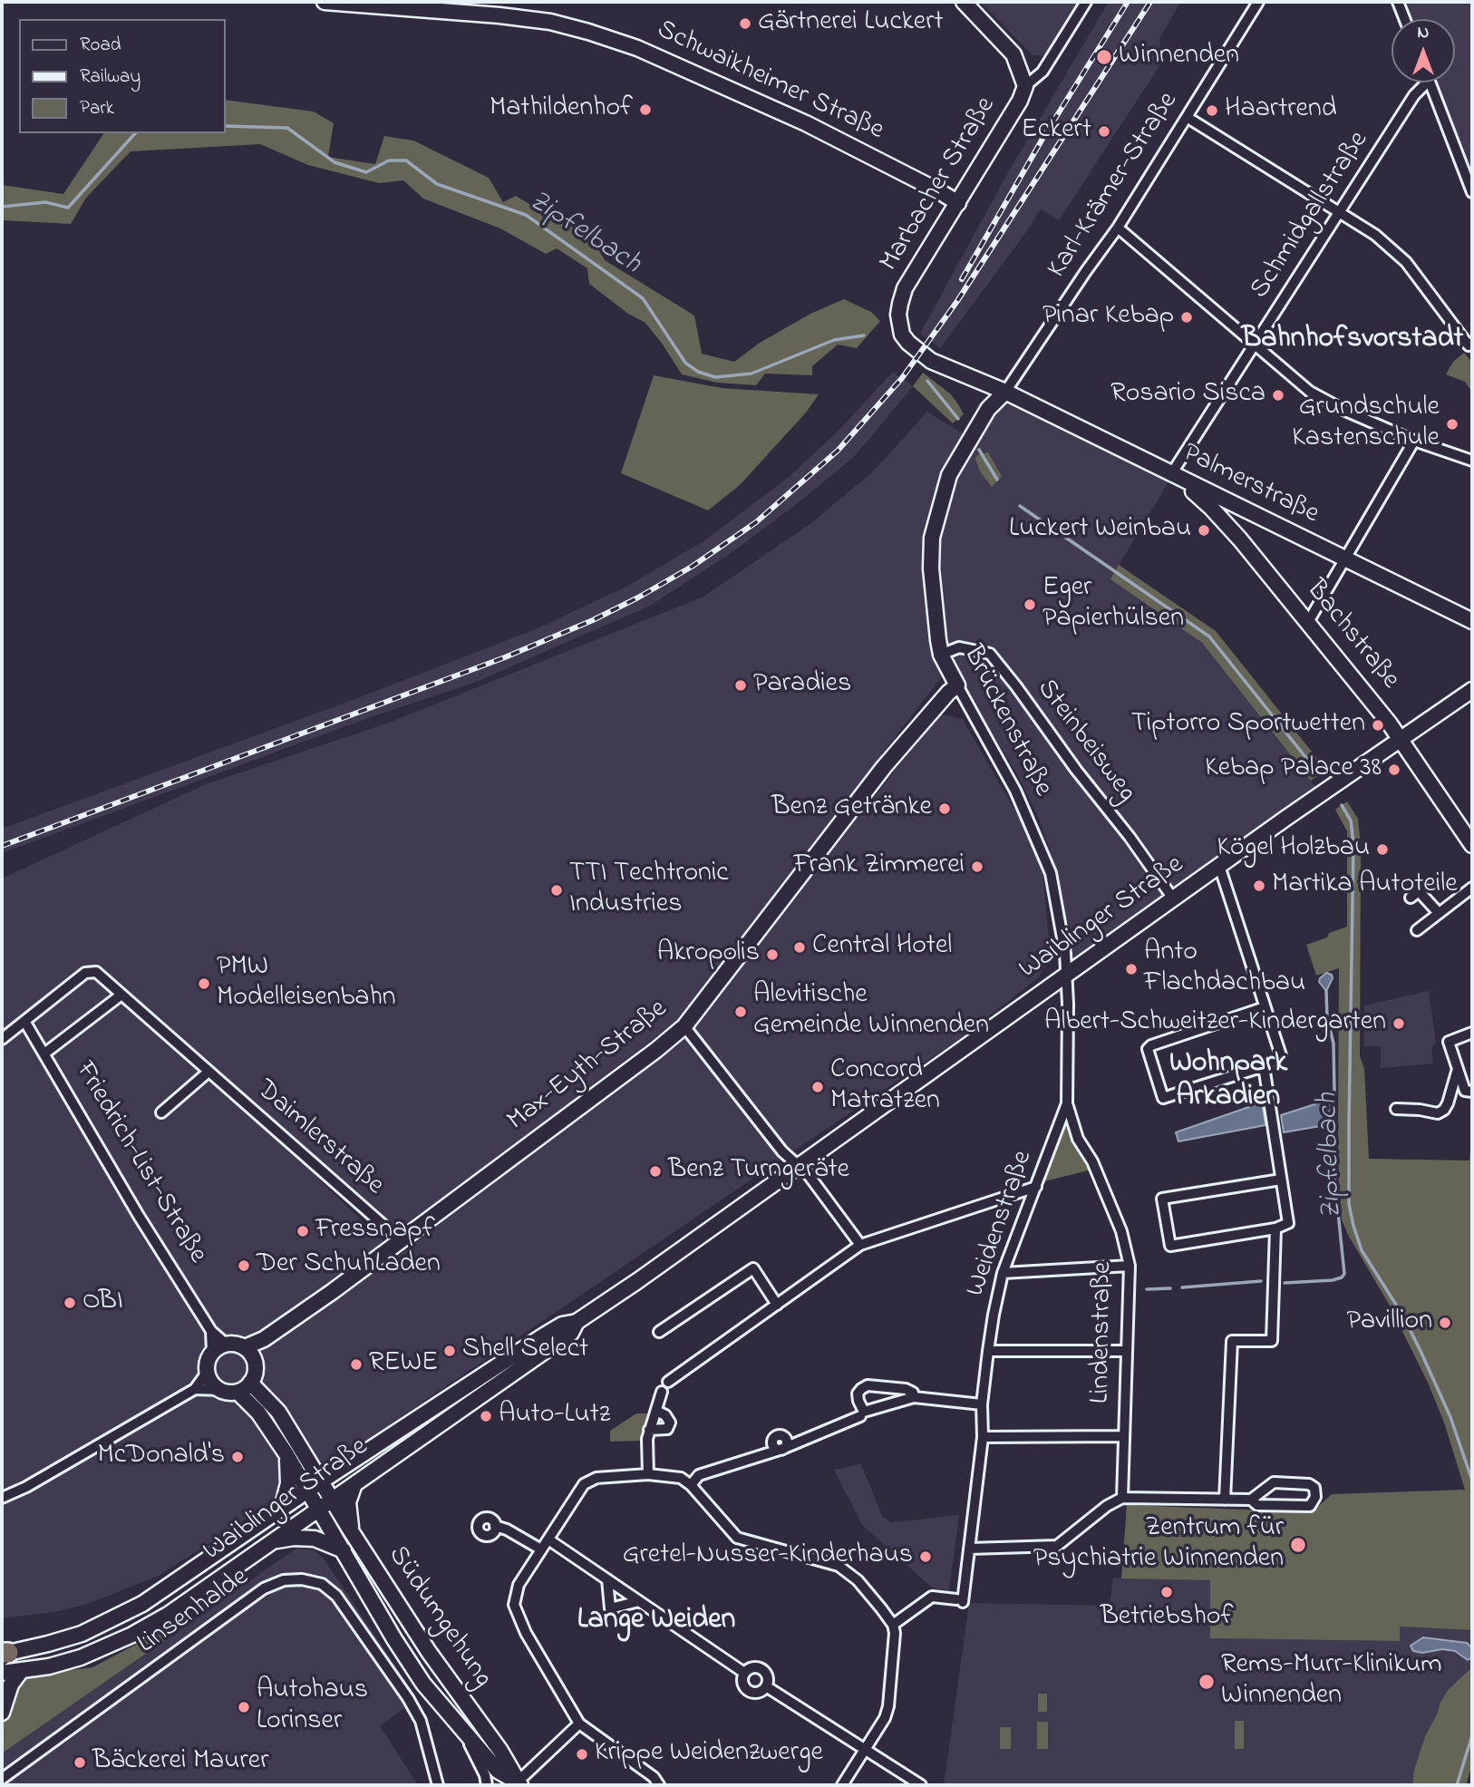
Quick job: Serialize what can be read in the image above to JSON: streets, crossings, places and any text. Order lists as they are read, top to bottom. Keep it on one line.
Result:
{"streets":{"main road":["Schwaikheimer Straße","Marbacher Straße","Palmerstraße","Bachstraße","Brückenstraße","Waiblinger Straße","Max-Eyth-Straße","Friedrich-List-Straße","Südumgehung"],"street":["Karl-Krämer-Straße","Schmidgallstraße","Steinbeisweg","Daimlerstraße","Weidenstraße","Lindenstraße","Linsenhalde"]},"crossings":[["Schwaikheimer Straße","Marbacher Straße"],["Marbacher Straße","Karl-Krämer-Straße"],["Marbacher Straße","Palmerstraße"],["Marbacher Straße","Brückenstraße"],["Karl-Krämer-Straße","Palmerstraße"],["Karl-Krämer-Straße","Brückenstraße"],["Schmidgallstraße","Palmerstraße"],["Schmidgallstraße","Bachstraße"],["Palmerstraße","Bachstraße"],["Palmerstraße","Brückenstraße"],["Bachstraße","Waiblinger Straße"],["Brückenstraße","Steinbeisweg"],["Brückenstraße","Waiblinger Straße"],["Brückenstraße","Max-Eyth-Straße"],["Brückenstraße","Weidenstraße"],["Steinbeisweg","Waiblinger Straße"],["Waiblinger Straße","Weidenstraße"],["Waiblinger Straße","Südumgehung"],["Max-Eyth-Straße","Daimlerstraße"],["Max-Eyth-Straße","Friedrich-List-Straße"],["Daimlerstraße","Friedrich-List-Straße"],["Weidenstraße","Lindenstraße"]],"districts":["Bahnhofsvorstadt","Wohnpark Arkadien","Lange Weiden"],"water":["Zipfelbach"],"places":["Gärtnerei Luckert","Winnenden","Mathildenhof","Haartrend","Eckert","Pinar Kebap","Rosario Sisca","Grundschule Kastenschule","Luckert Weinbau","Eger Papierhülsen","Paradies","Tiptorro Sportwetten","Kebap Palace 38","Benz Getränke","Kögel Holzbau","Frank Zimmerei","Martika Autoteile","TTI Techtronic Industries","Central Hotel","Akropolis","Anto Flachdachbau","PMW Modelleisenbahn","Alevitische Gemeinde Winnenden","Albert-Schweitzer-Kindergarten","Concord Matratzen","Benz Turngeräte","Fressnapf","Der SchuhLaden","OBI","Pavillion","Shell Select","REWE","Auto-Lutz","McDonald's","Zentrum für Psychiatrie Winnenden","Gretel-Nusser-Kinderhaus","Betriebshof","Rems-Murr-Klinikum Winnenden","Autohaus Lorinser","Krippe Weidenzwerge","Bäckerei Maurer"],"legend":["Road","Railway","Park"],"north":"top"}
